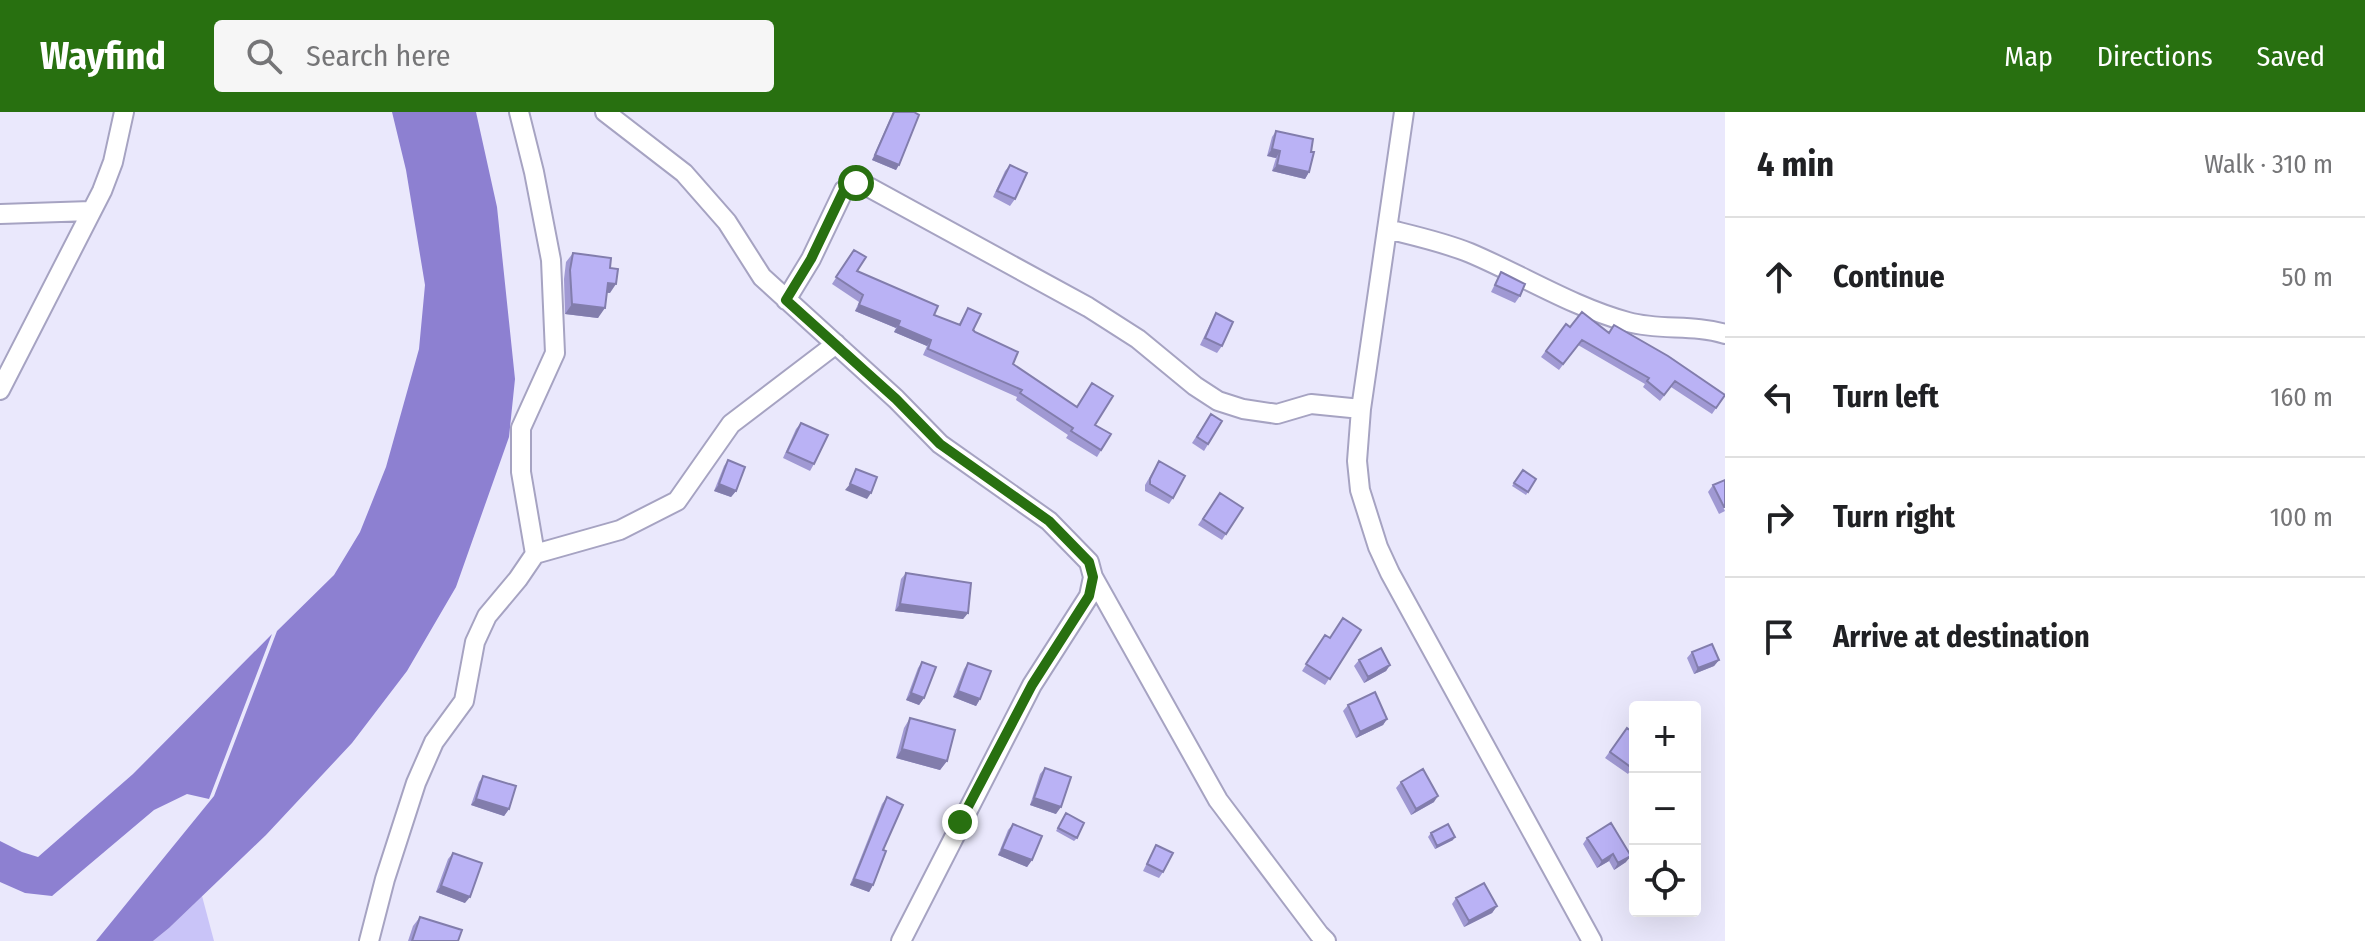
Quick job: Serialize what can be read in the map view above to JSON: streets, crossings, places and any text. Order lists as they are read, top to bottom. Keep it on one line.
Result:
{"page":{"header":"Wayfind","search":"Search here","nav":["Map","Directions","Saved"],"heading":["4 min","Walk · 310 m"],"list":[["Continue","50 m"],["Turn left","160 m"],["Turn right","100 m"],"Arrive at destination"],"map_buttons":["+","−"]}}
